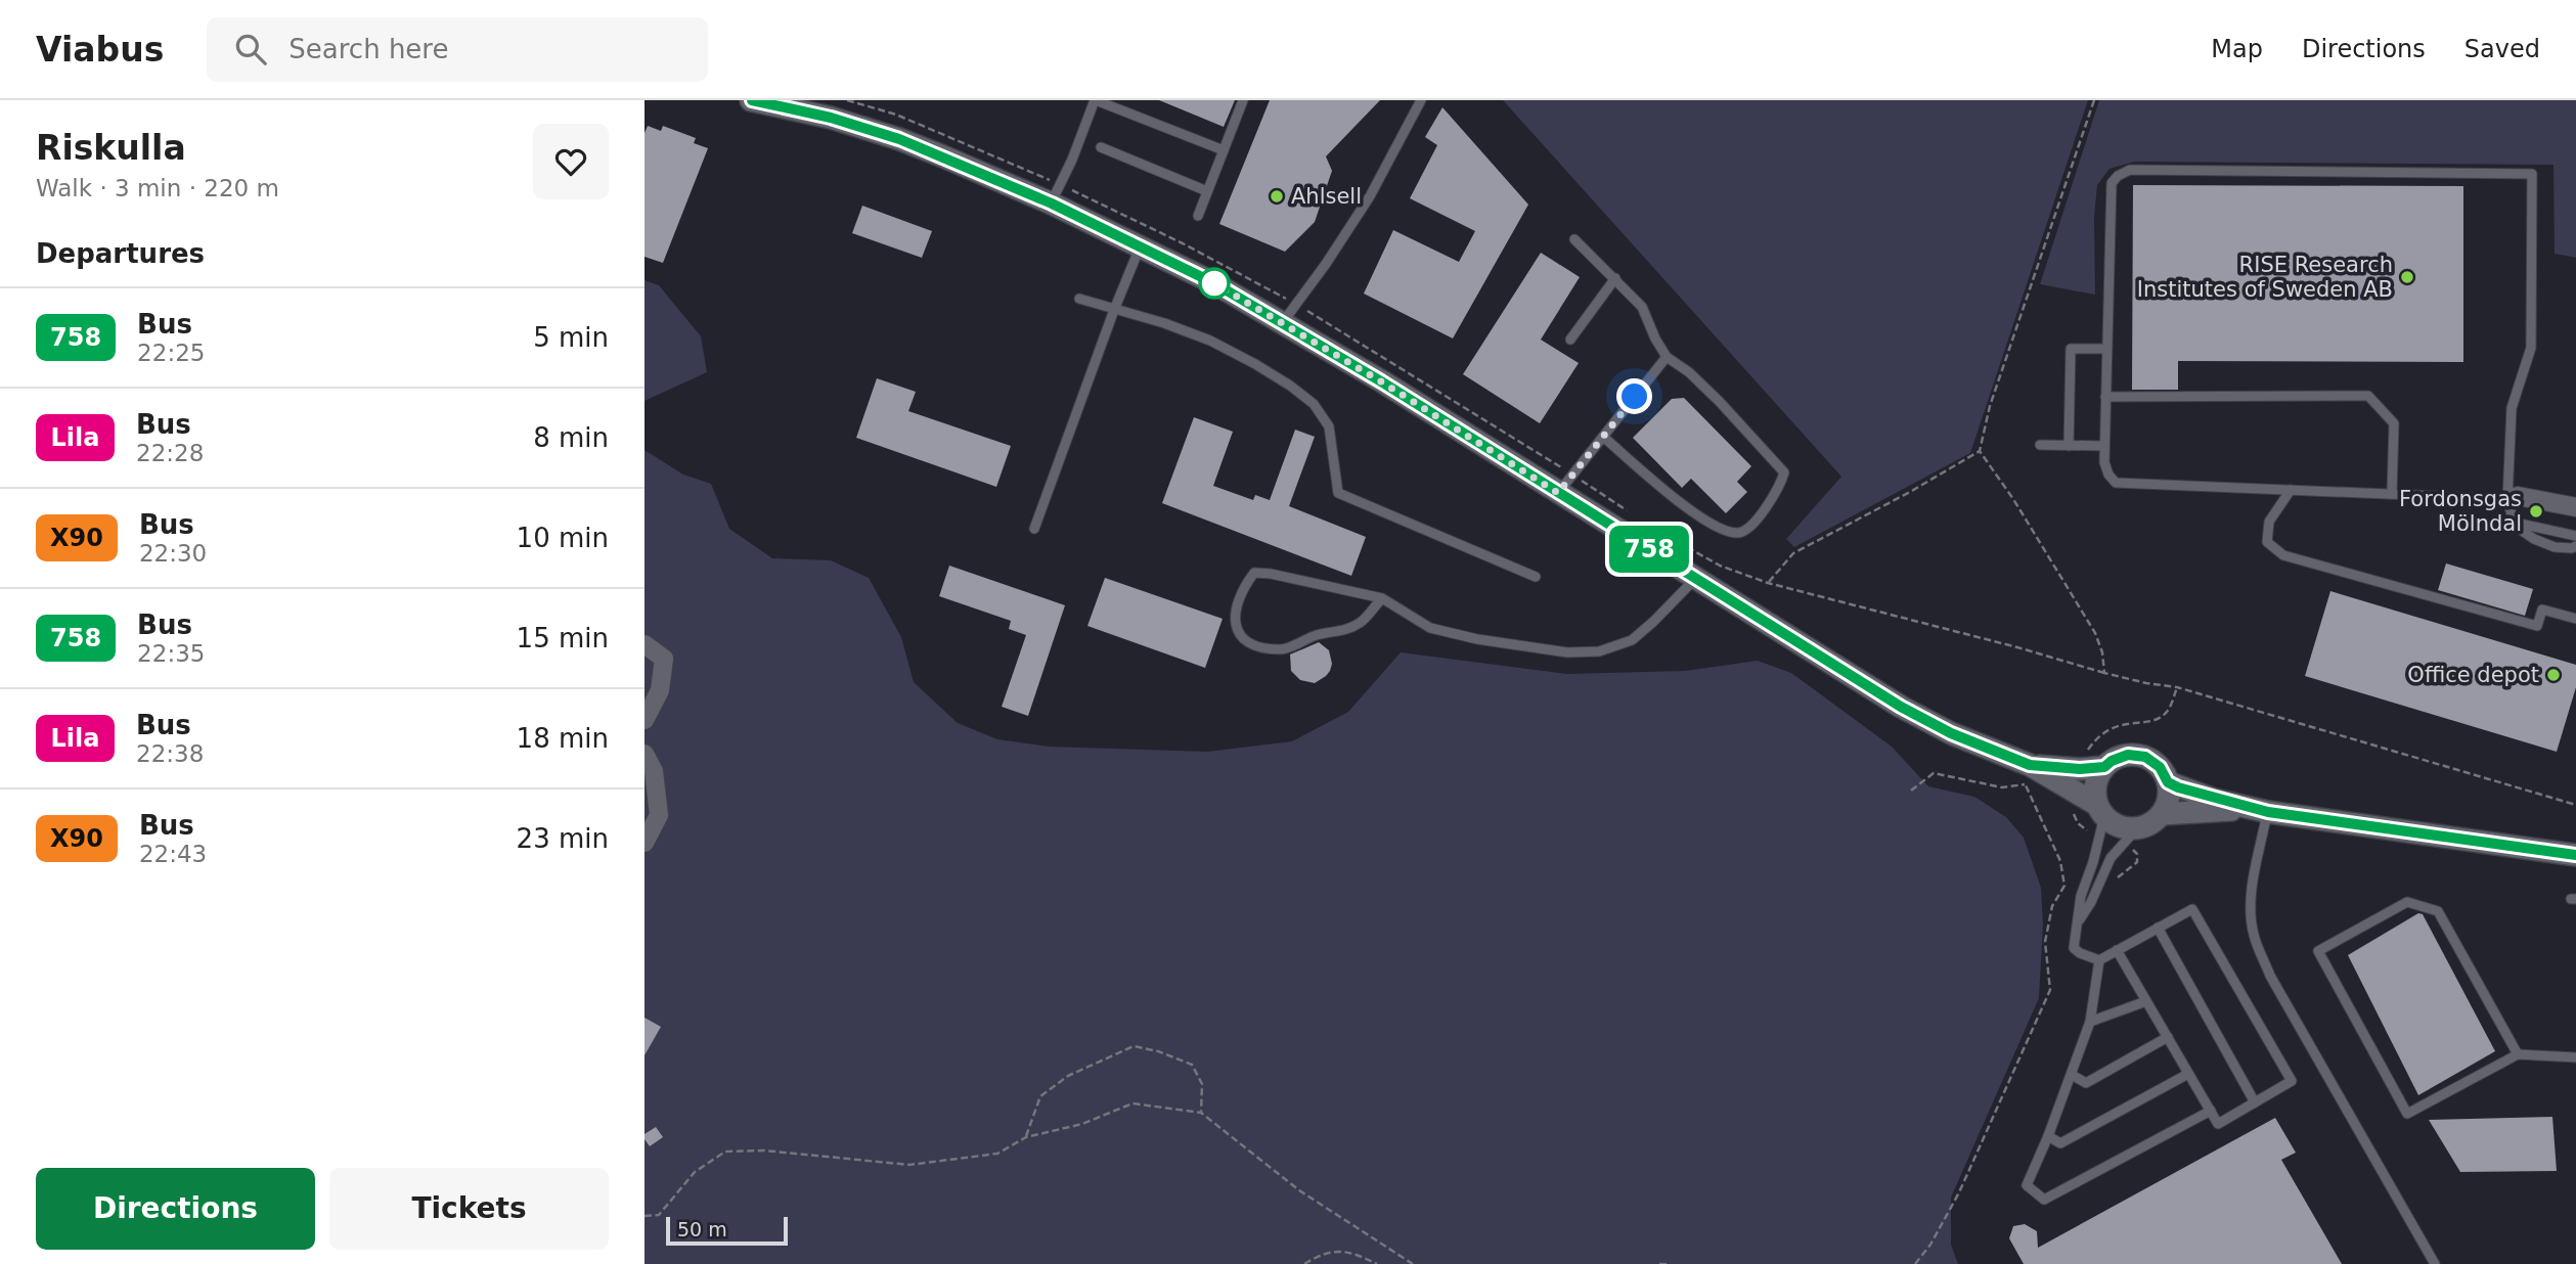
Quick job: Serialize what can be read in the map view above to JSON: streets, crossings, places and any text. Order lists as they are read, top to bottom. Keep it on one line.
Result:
{"places":["Ahlsell","RISE Research Institutes of Sweden AB","Fordonsgas Mölndal","Office depot"],"lines":["bus line 758"],"scale_bar":"50 m","page":{"header":"Viabus","search":"Search here","nav":["Map","Directions","Saved"],"heading":[["Riskulla","Walk · 3 min · 220 m"],"Departures"],"on_map":"758","list":[{"mark":"758","name":"Bus","note":"22:25","value":"5 min"},{"mark":"Lila","name":"Bus","note":"22:28","value":"8 min"},{"mark":"X90","name":"Bus","note":"22:30","value":"10 min"},{"mark":"758","name":"Bus","note":"22:35","value":"15 min"},{"mark":"Lila","name":"Bus","note":"22:38","value":"18 min"},{"mark":"X90","name":"Bus","note":"22:43","value":"23 min"}],"buttons":["Directions","Tickets"],"scale":"50 m"}}
